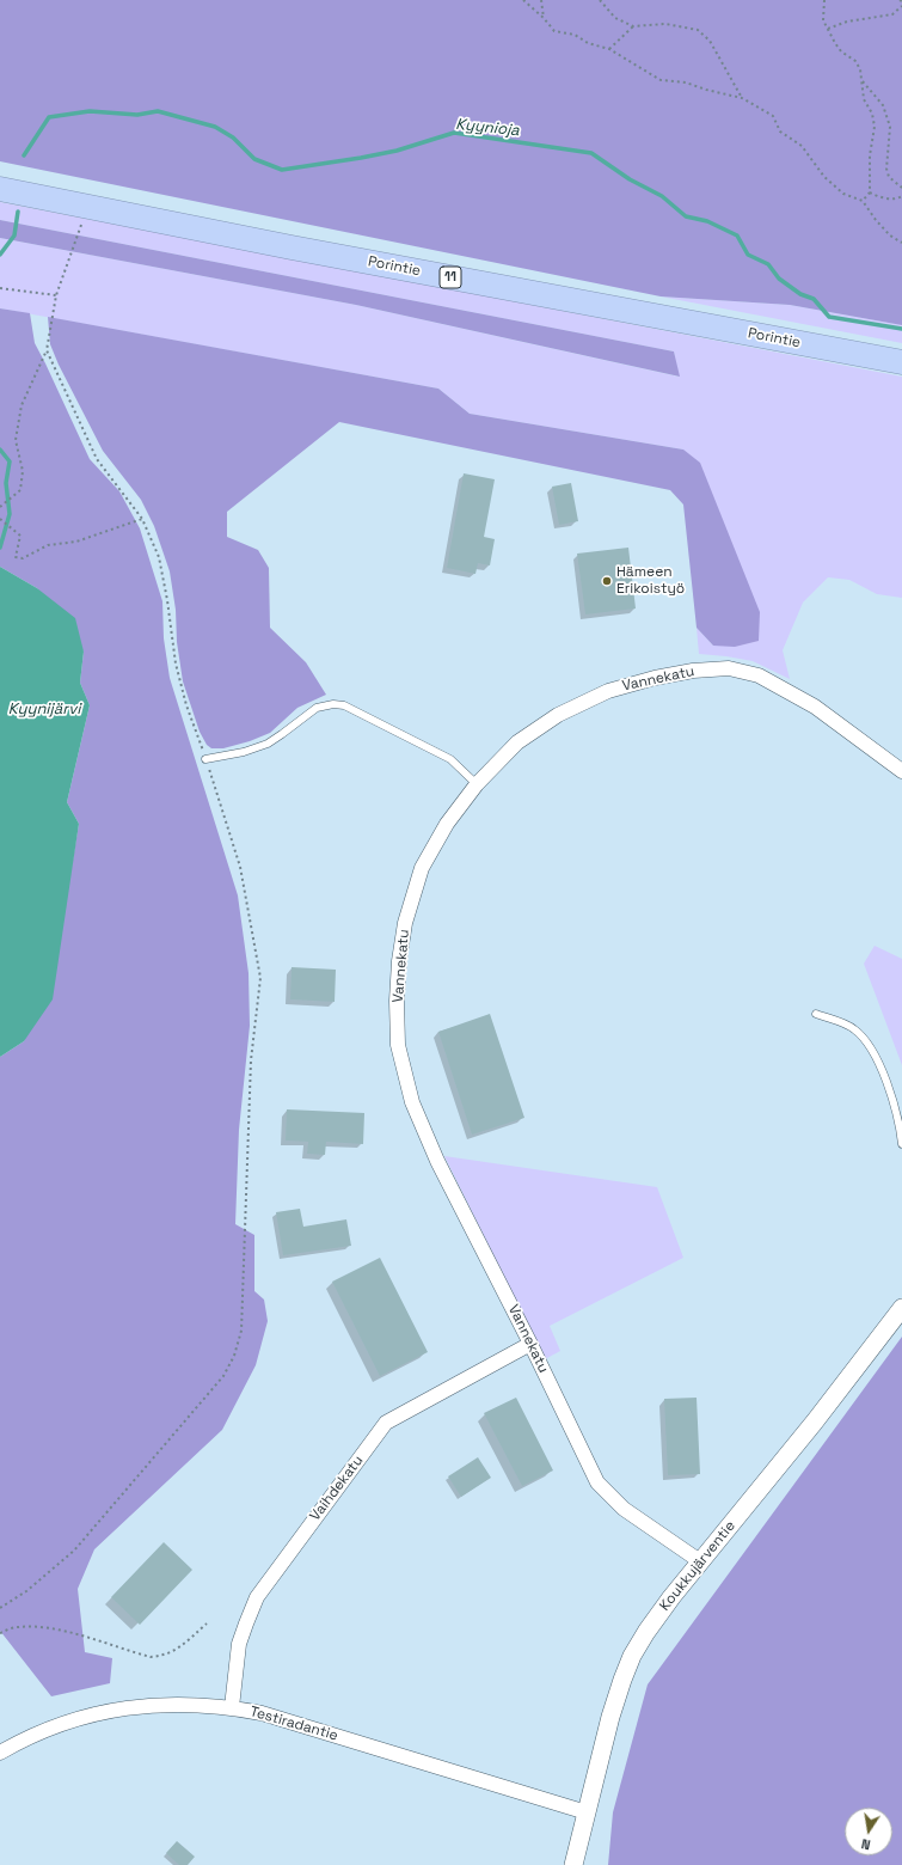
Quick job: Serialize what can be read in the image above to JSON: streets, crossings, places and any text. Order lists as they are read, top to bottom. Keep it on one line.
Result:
{"streets":{"highway":["Porintie","11"],"street":["Vannekatu","Vaihdekatu","Koukkujärventie","Testiradantie"]},"crossings":[["Vannekatu","Vaihdekatu"],["Vannekatu","Koukkujärventie"],["Vaihdekatu","Testiradantie"],["Koukkujärventie","Testiradantie"]],"water":["Kyynioja","Kyynijärvi"],"places":["Hämeen Erikoistyö"],"north":"bottom"}
